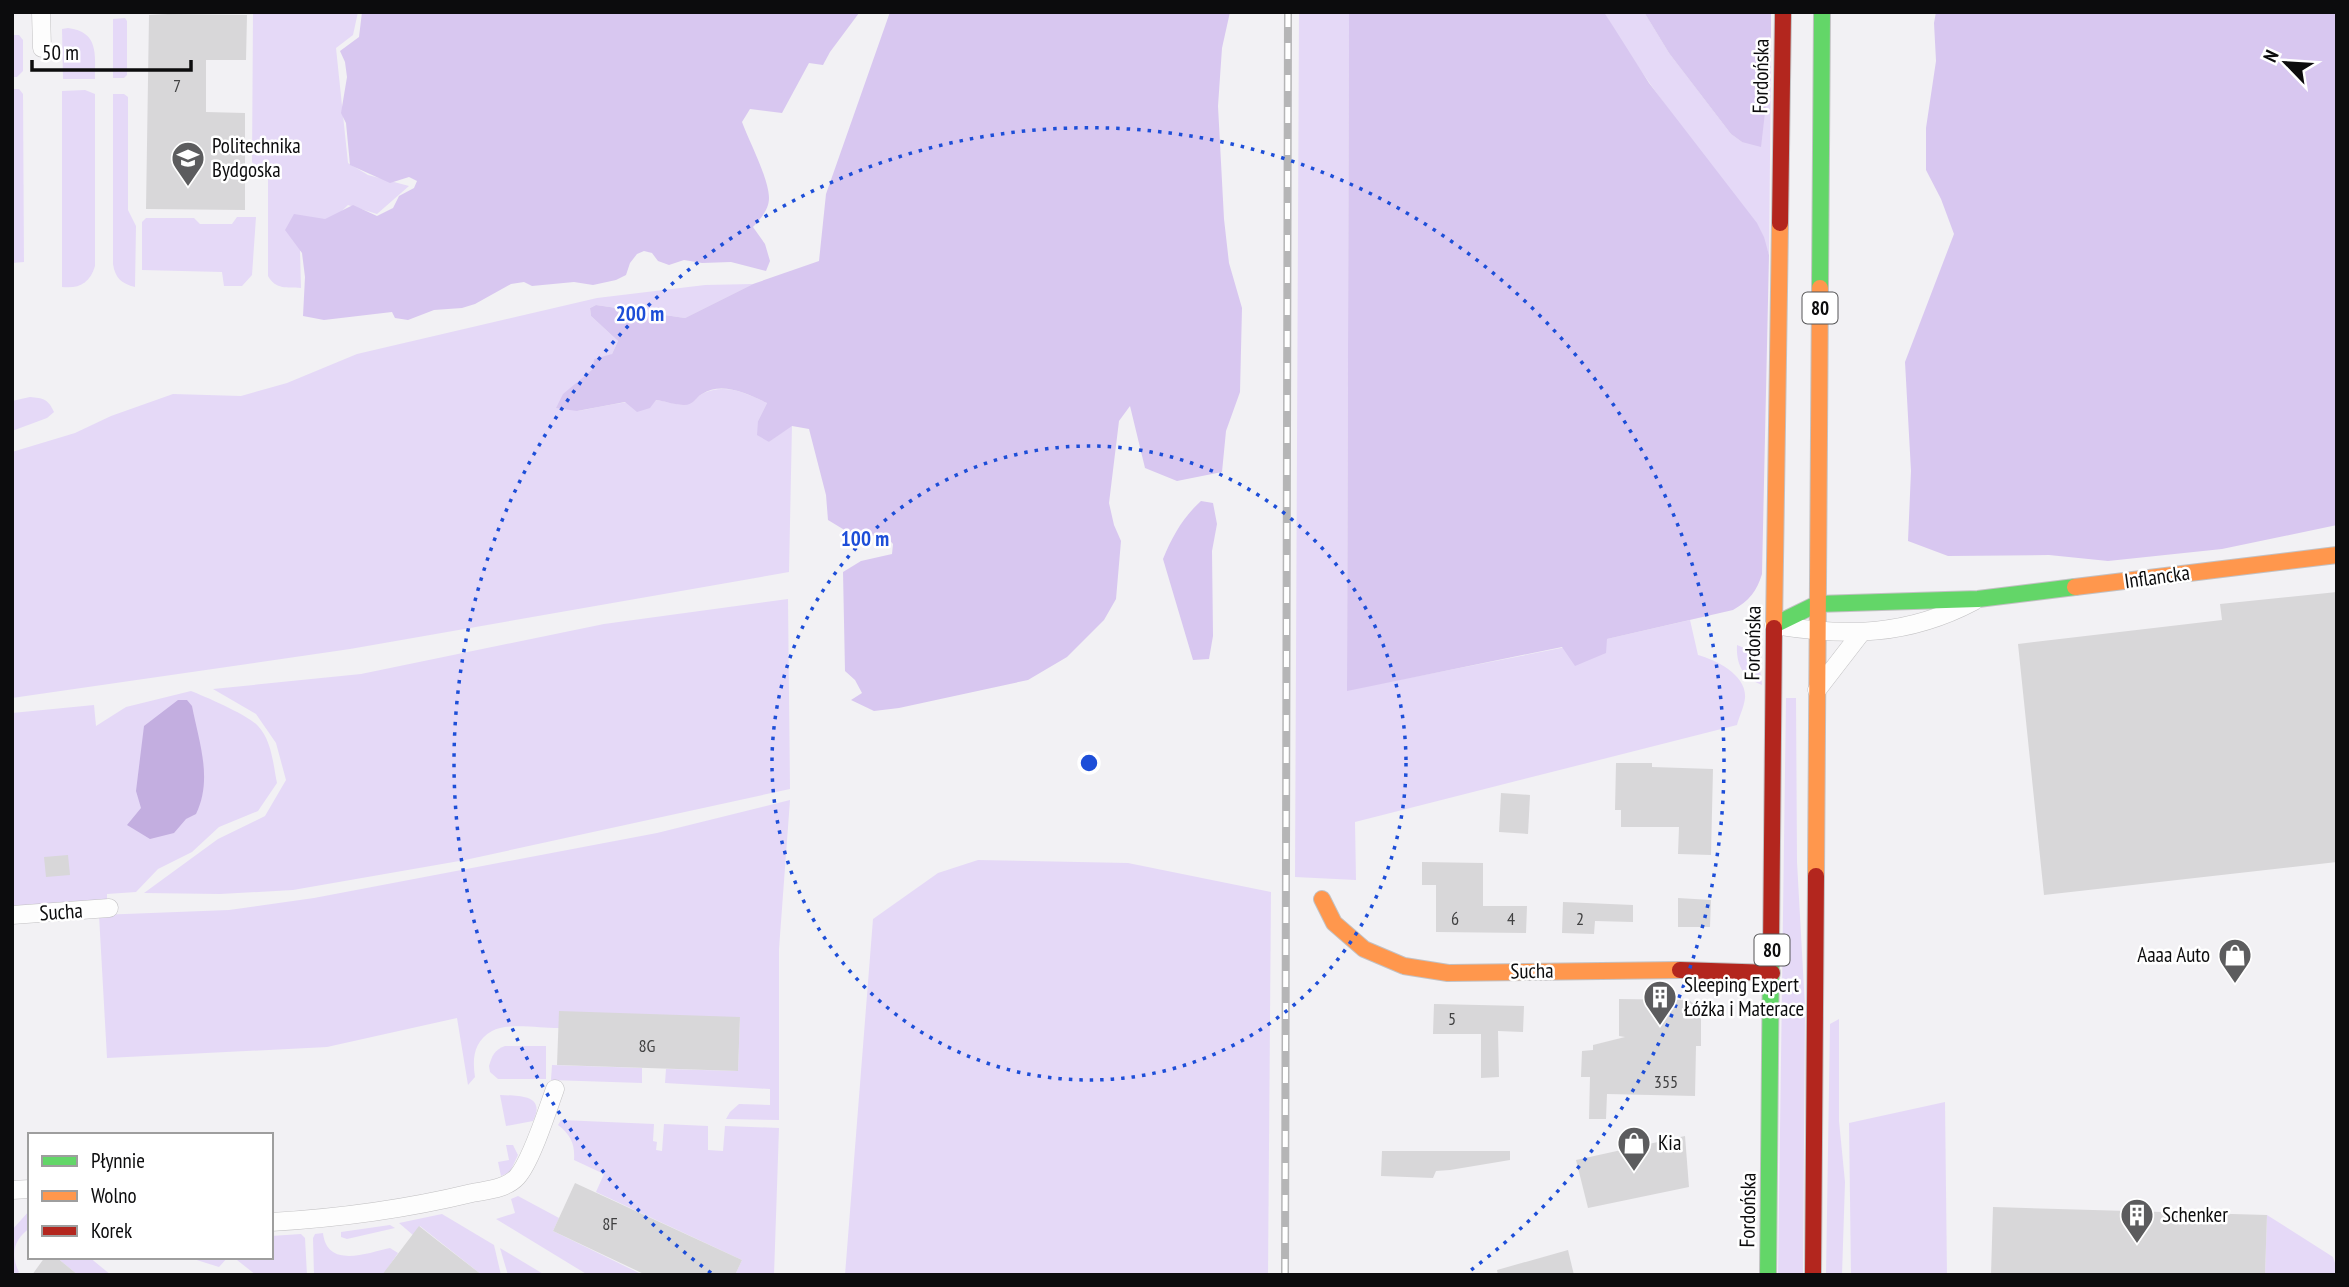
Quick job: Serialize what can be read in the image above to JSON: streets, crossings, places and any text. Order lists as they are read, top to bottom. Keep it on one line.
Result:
{"streets":{"main road":["Fordońska","80","Inflancka","Sucha"]},"crossings":[["Fordońska","Inflancka"],["Fordońska","Sucha"],["80","Inflancka"]],"places":{"school or university":["Politechnika Bydgoska"],"shop":["Aaaa Auto","Kia"],"building":["Sleeping Expert Łóżka i Materace","Schenker"]},"house_numbers":["7","6","4","2","5","8G","355","8F"],"legend":["Płynnie","Wolno","Korek"],"scale_bar":"50 m","north":"top left","rings":["200 m","100 m"]}
